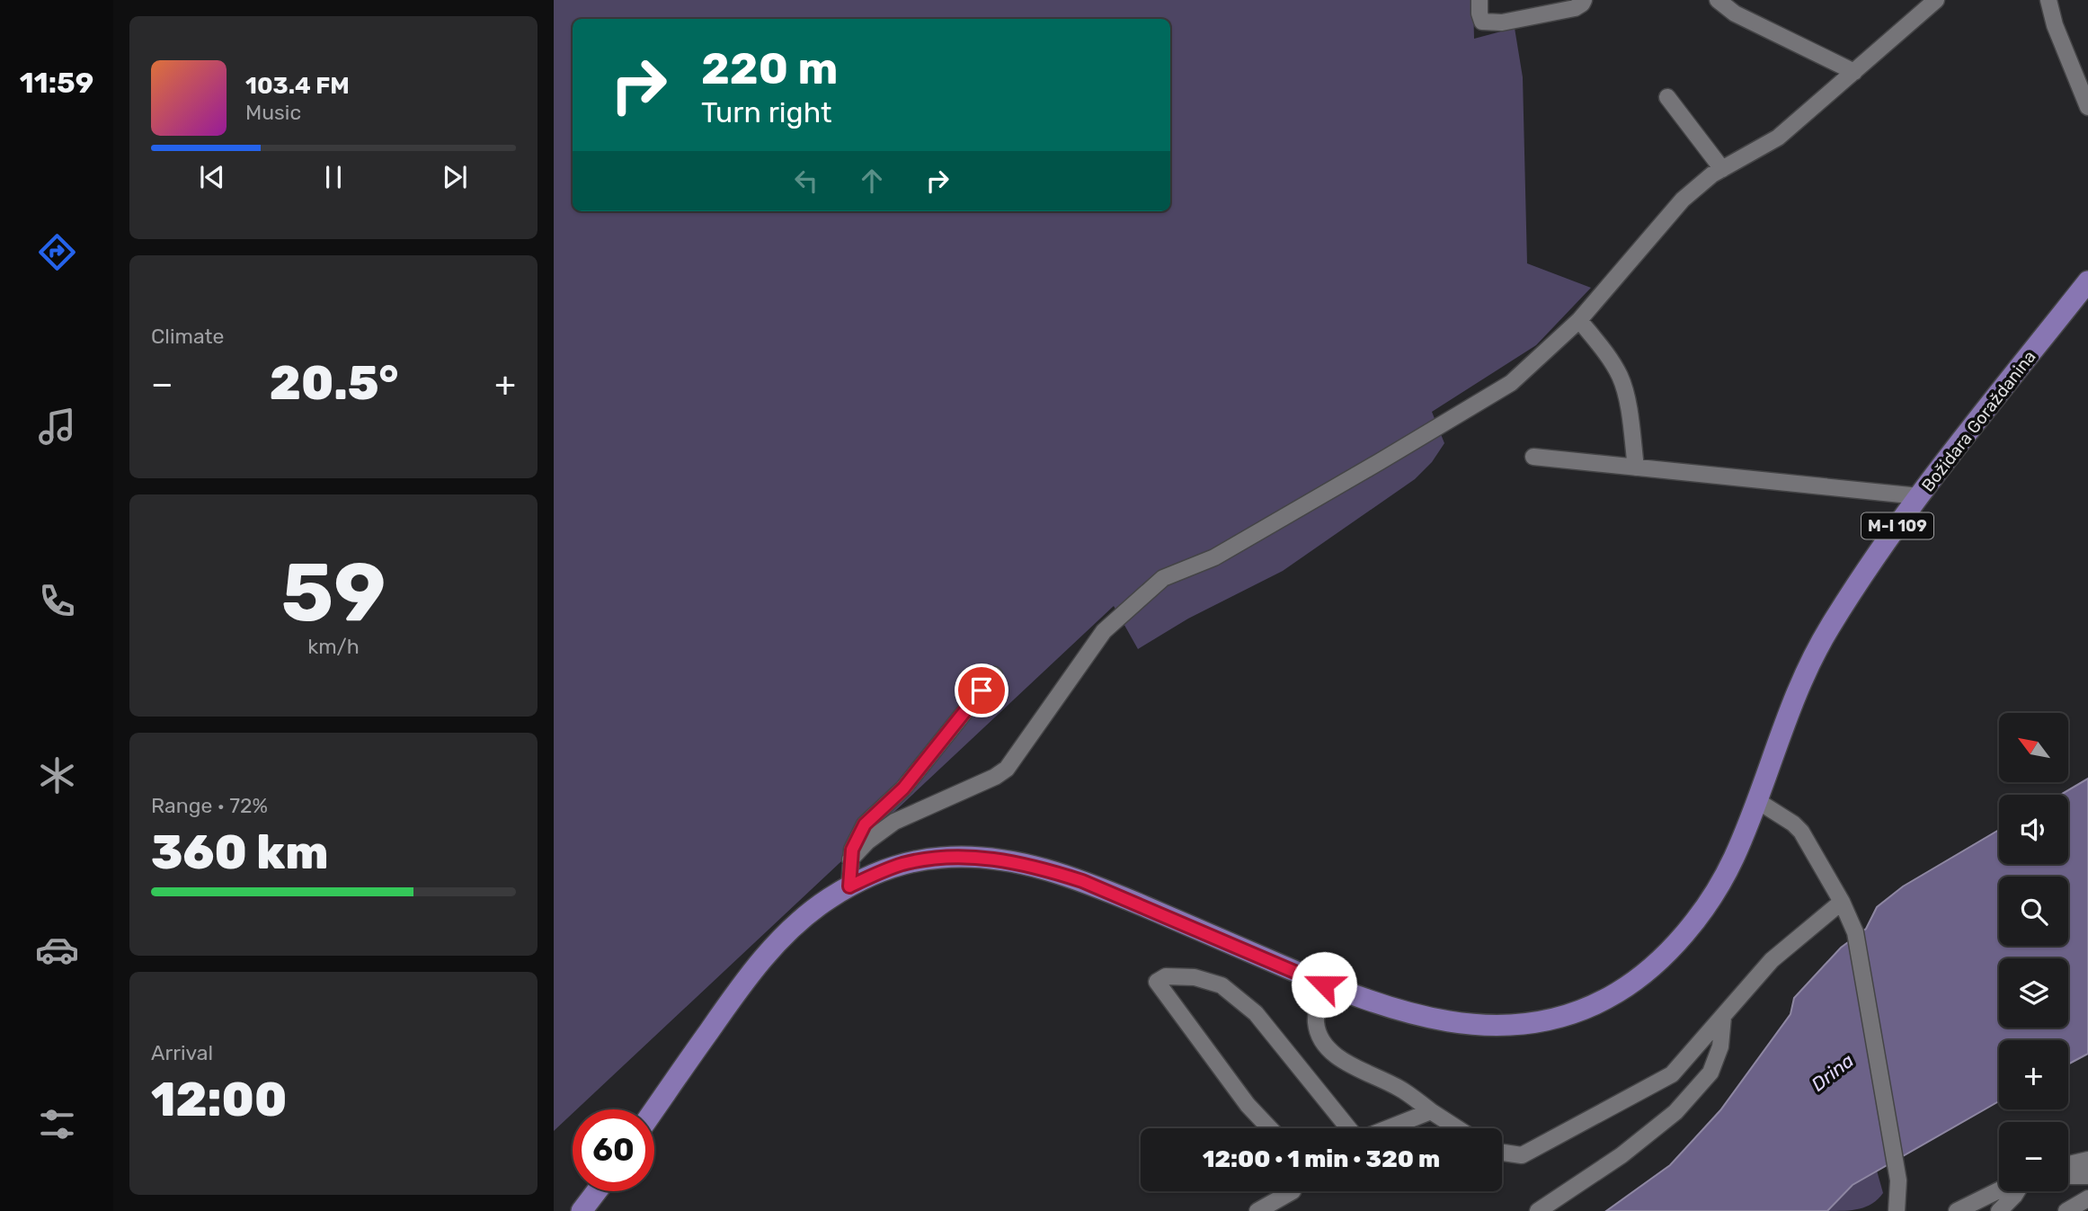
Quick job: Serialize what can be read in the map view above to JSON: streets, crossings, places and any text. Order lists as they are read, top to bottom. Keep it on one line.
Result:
{"streets":{"main road":["Božidara Goraždanina","M-I 109"]},"crossings":[["Božidara Goraždanina","M-I 109"]],"water":["Drina"],"north":"top left","page":{"tabs":"11:59","turn":["220 m","Turn right"],"song":["103.4 FM","Music"],"tile":["Climate",["59","km/h"],["Range · 72%","360 km"],["Arrival","12:00"]],"heat":["−","20.5°","+"],"map_buttons":["+","−"],"limit":"60","trip":"12:00 · 1 min · 320 m"}}
